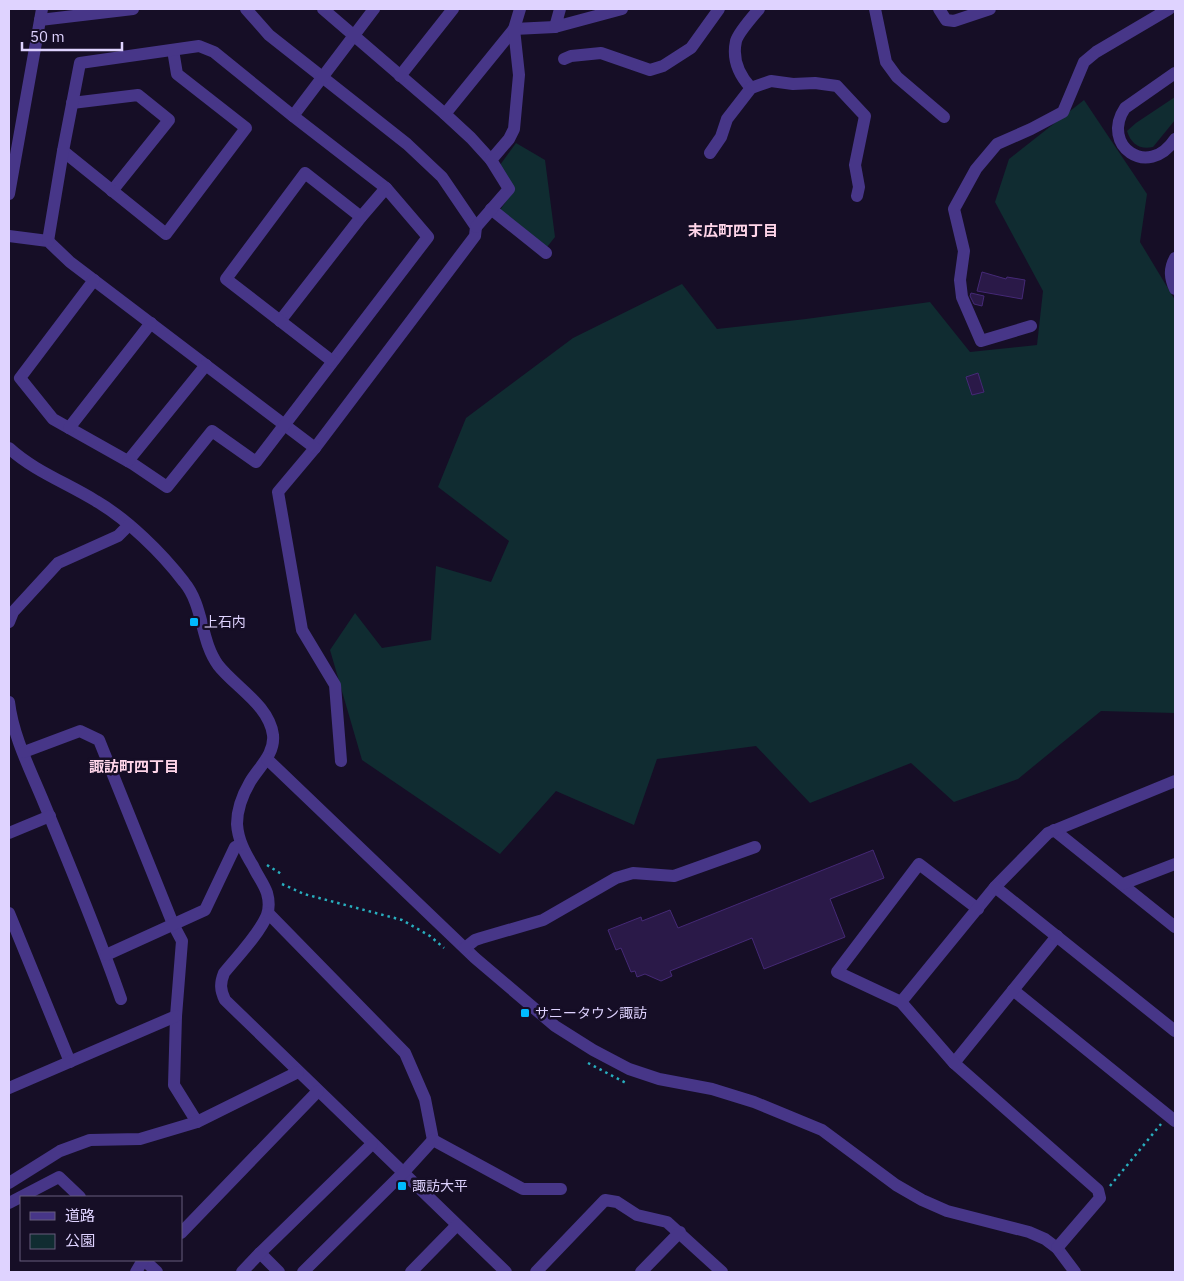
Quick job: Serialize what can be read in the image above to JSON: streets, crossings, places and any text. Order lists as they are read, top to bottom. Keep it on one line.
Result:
{"districts":["末広町四丁目","諏訪町四丁目"],"places":{"transit":["上石内","サニータウン諏訪","諏訪大平"]},"legend":["道路","公園"],"scale_bar":"50 m"}
